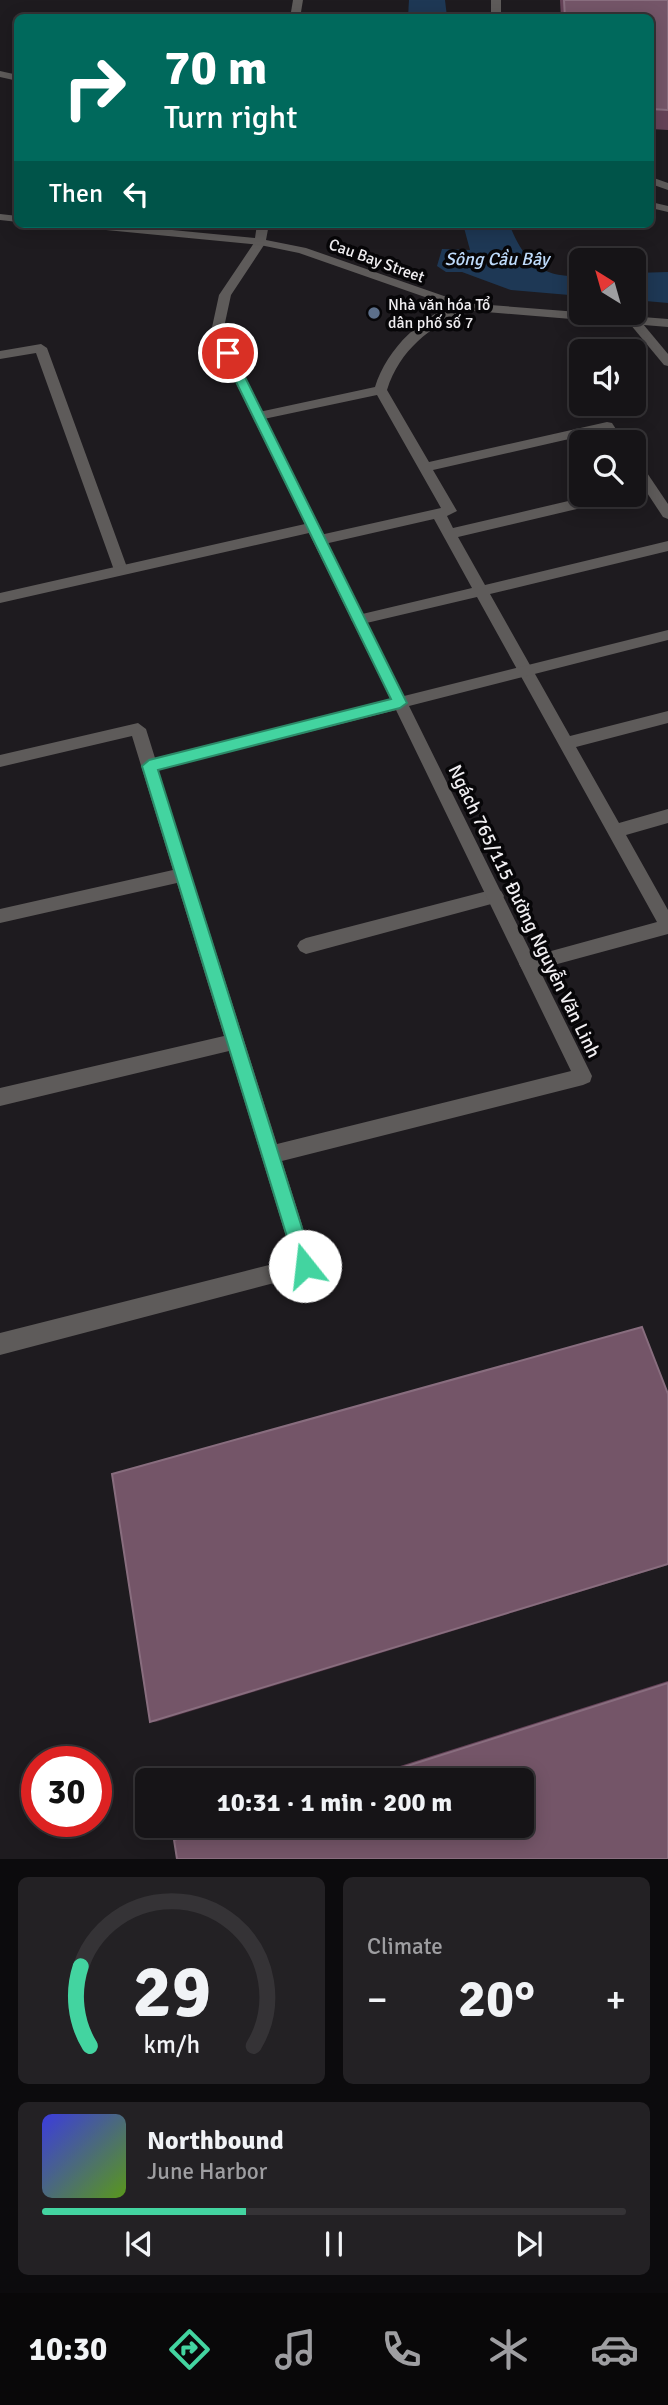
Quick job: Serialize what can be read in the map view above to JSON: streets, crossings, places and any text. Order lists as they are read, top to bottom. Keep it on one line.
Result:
{"streets":{"street":["Cau Bay Street","Ngách 765/115 Đường Nguyễn Văn Linh"]},"crossings":[["Cau Bay Street","Ngách 765/115 Đường Nguyễn Văn Linh"]],"water":["Sông Cầu Bây"],"places":["Nhà văn hóa Tổ dân phố số 7"],"north":"top left","page":{"turn":["70 m","Turn right"],"then":"Then","limit":"30","trip":"10:31 · 1 min · 200 m","tile":"Climate","heat":["−","20°","+"],"song":["Northbound","June Harbor"],"tabs":"10:30","gauge":["29","km/h"]}}
